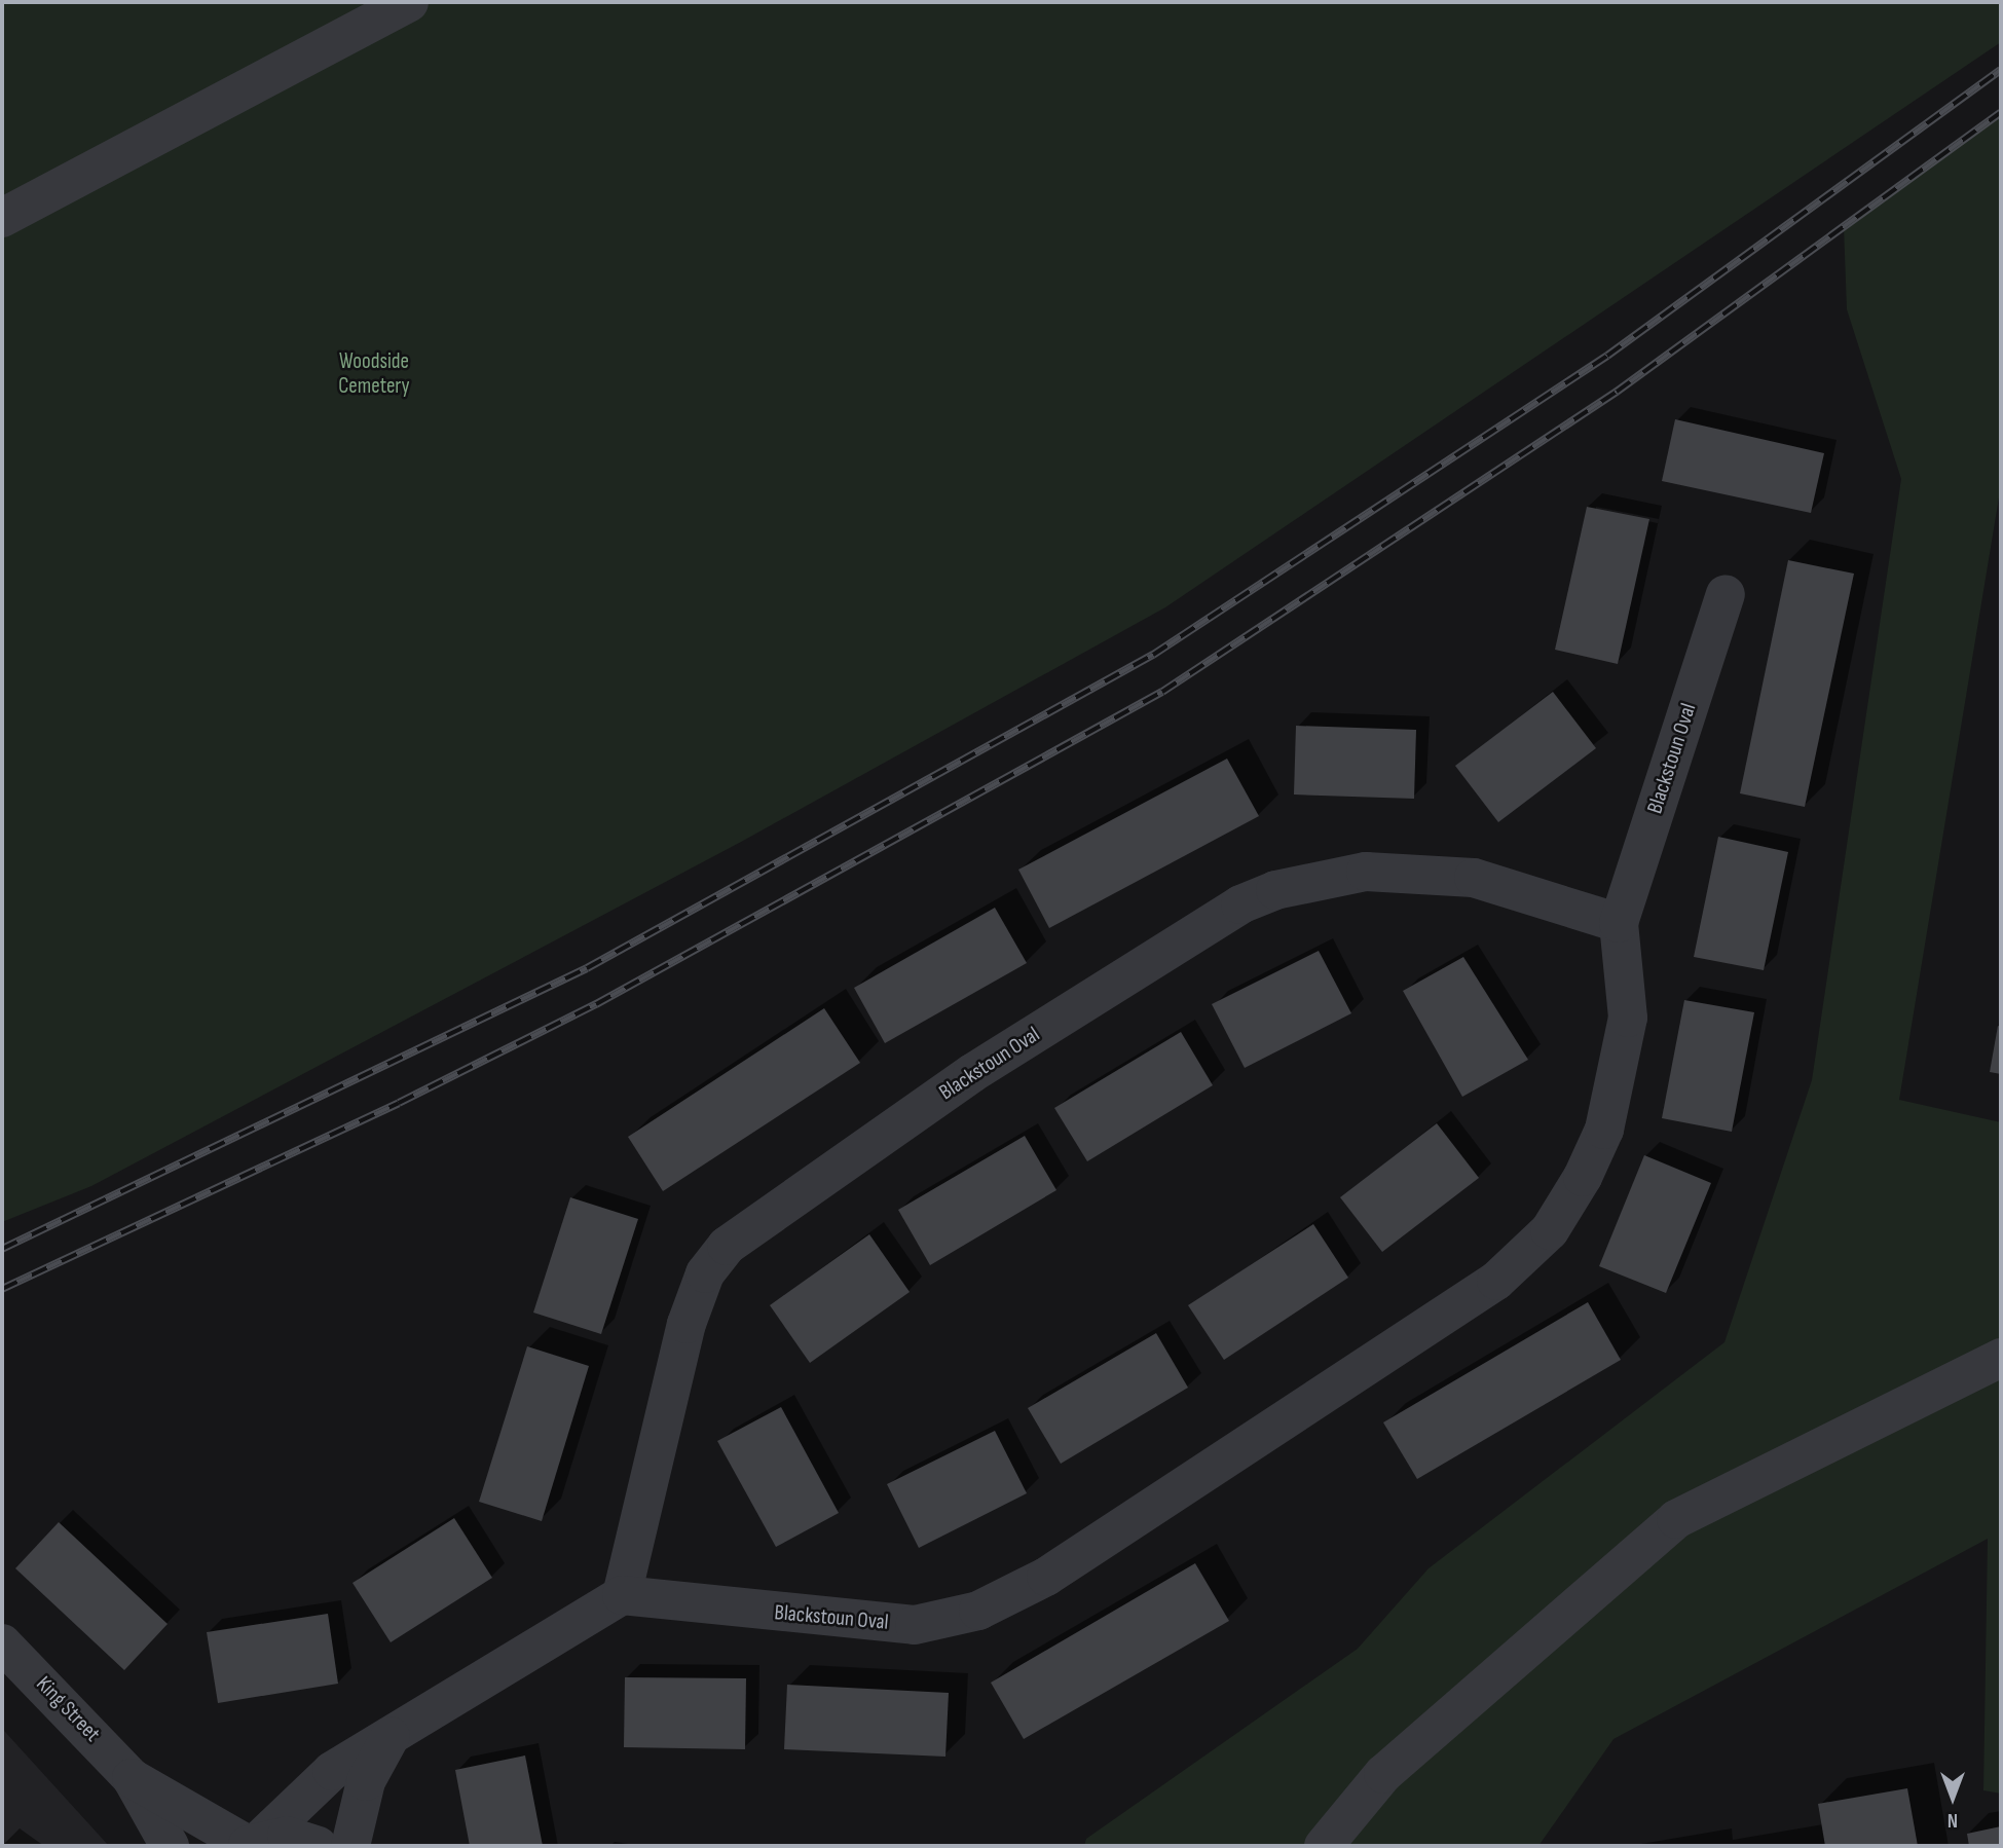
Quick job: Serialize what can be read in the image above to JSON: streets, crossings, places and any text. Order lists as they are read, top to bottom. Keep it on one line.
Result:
{"streets":{"street":["Blackstoun Oval","King Street"]},"parks":["Woodside Cemetery"],"north":"bottom"}
